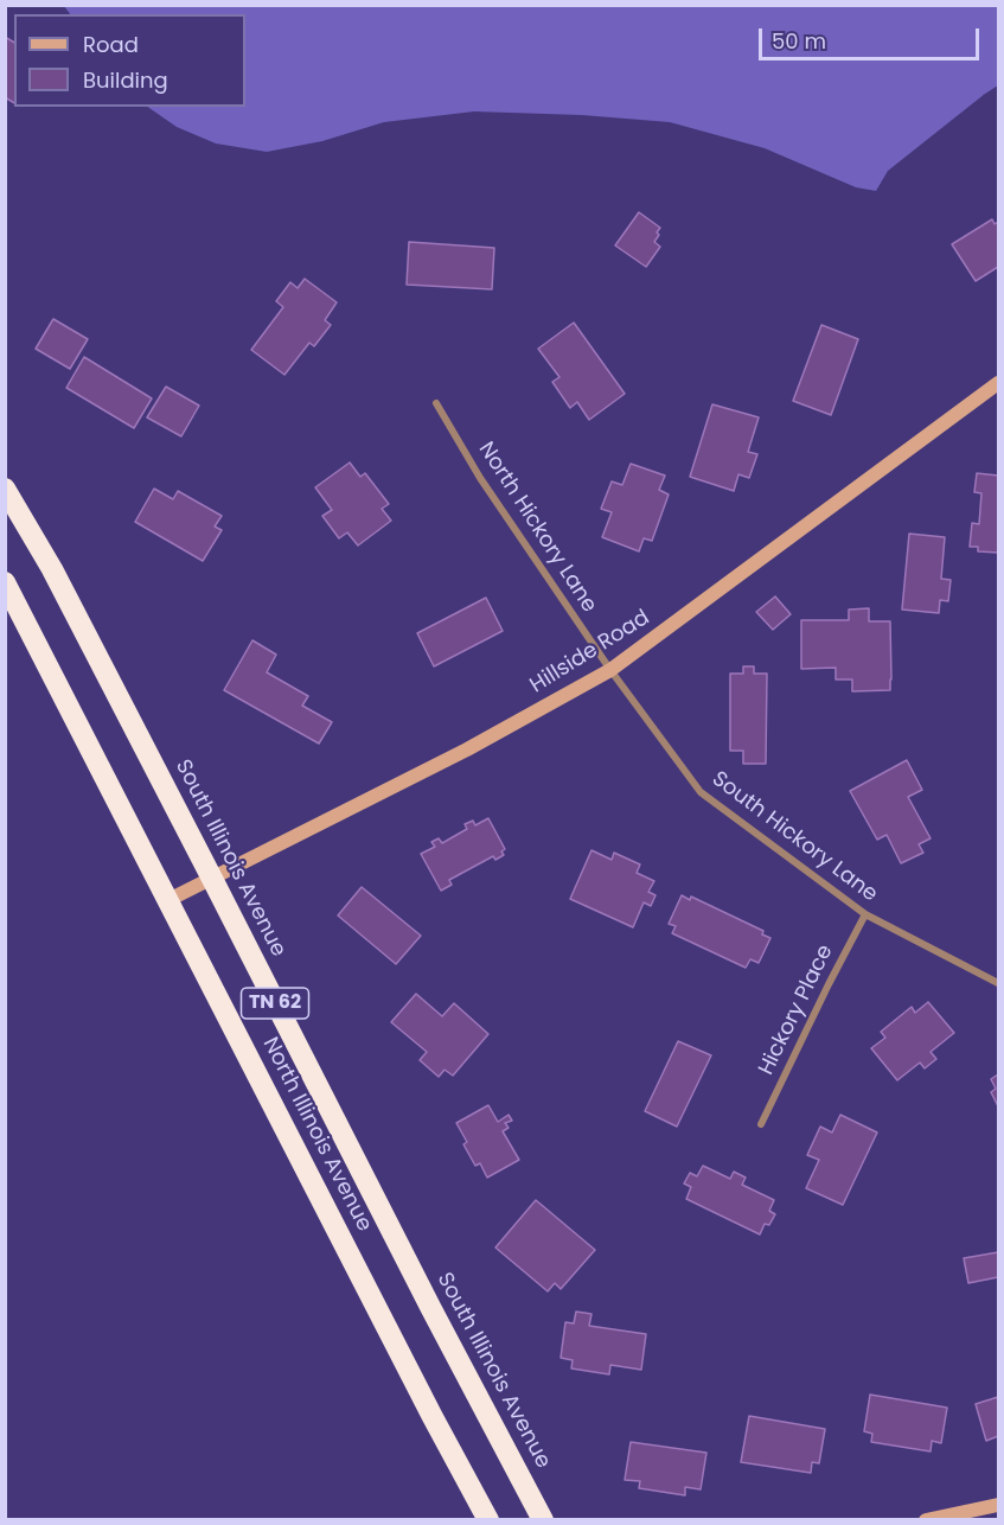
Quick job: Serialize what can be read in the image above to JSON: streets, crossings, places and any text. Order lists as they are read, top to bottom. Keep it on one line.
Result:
{"streets":{"highway":["South Illinois Avenue","TN 62","North Illinois Avenue"],"street":["North Hickory Lane","Hillside Road","South Hickory Lane","Hickory Place"]},"crossings":[["North Hickory Lane","Hillside Road"],["North Hickory Lane","South Hickory Lane"],["Hillside Road","South Hickory Lane"],["Hillside Road","South Illinois Avenue"],["Hillside Road","North Illinois Avenue"],["South Hickory Lane","Hickory Place"]],"legend":["Road","Building"],"scale_bar":"50 m"}
